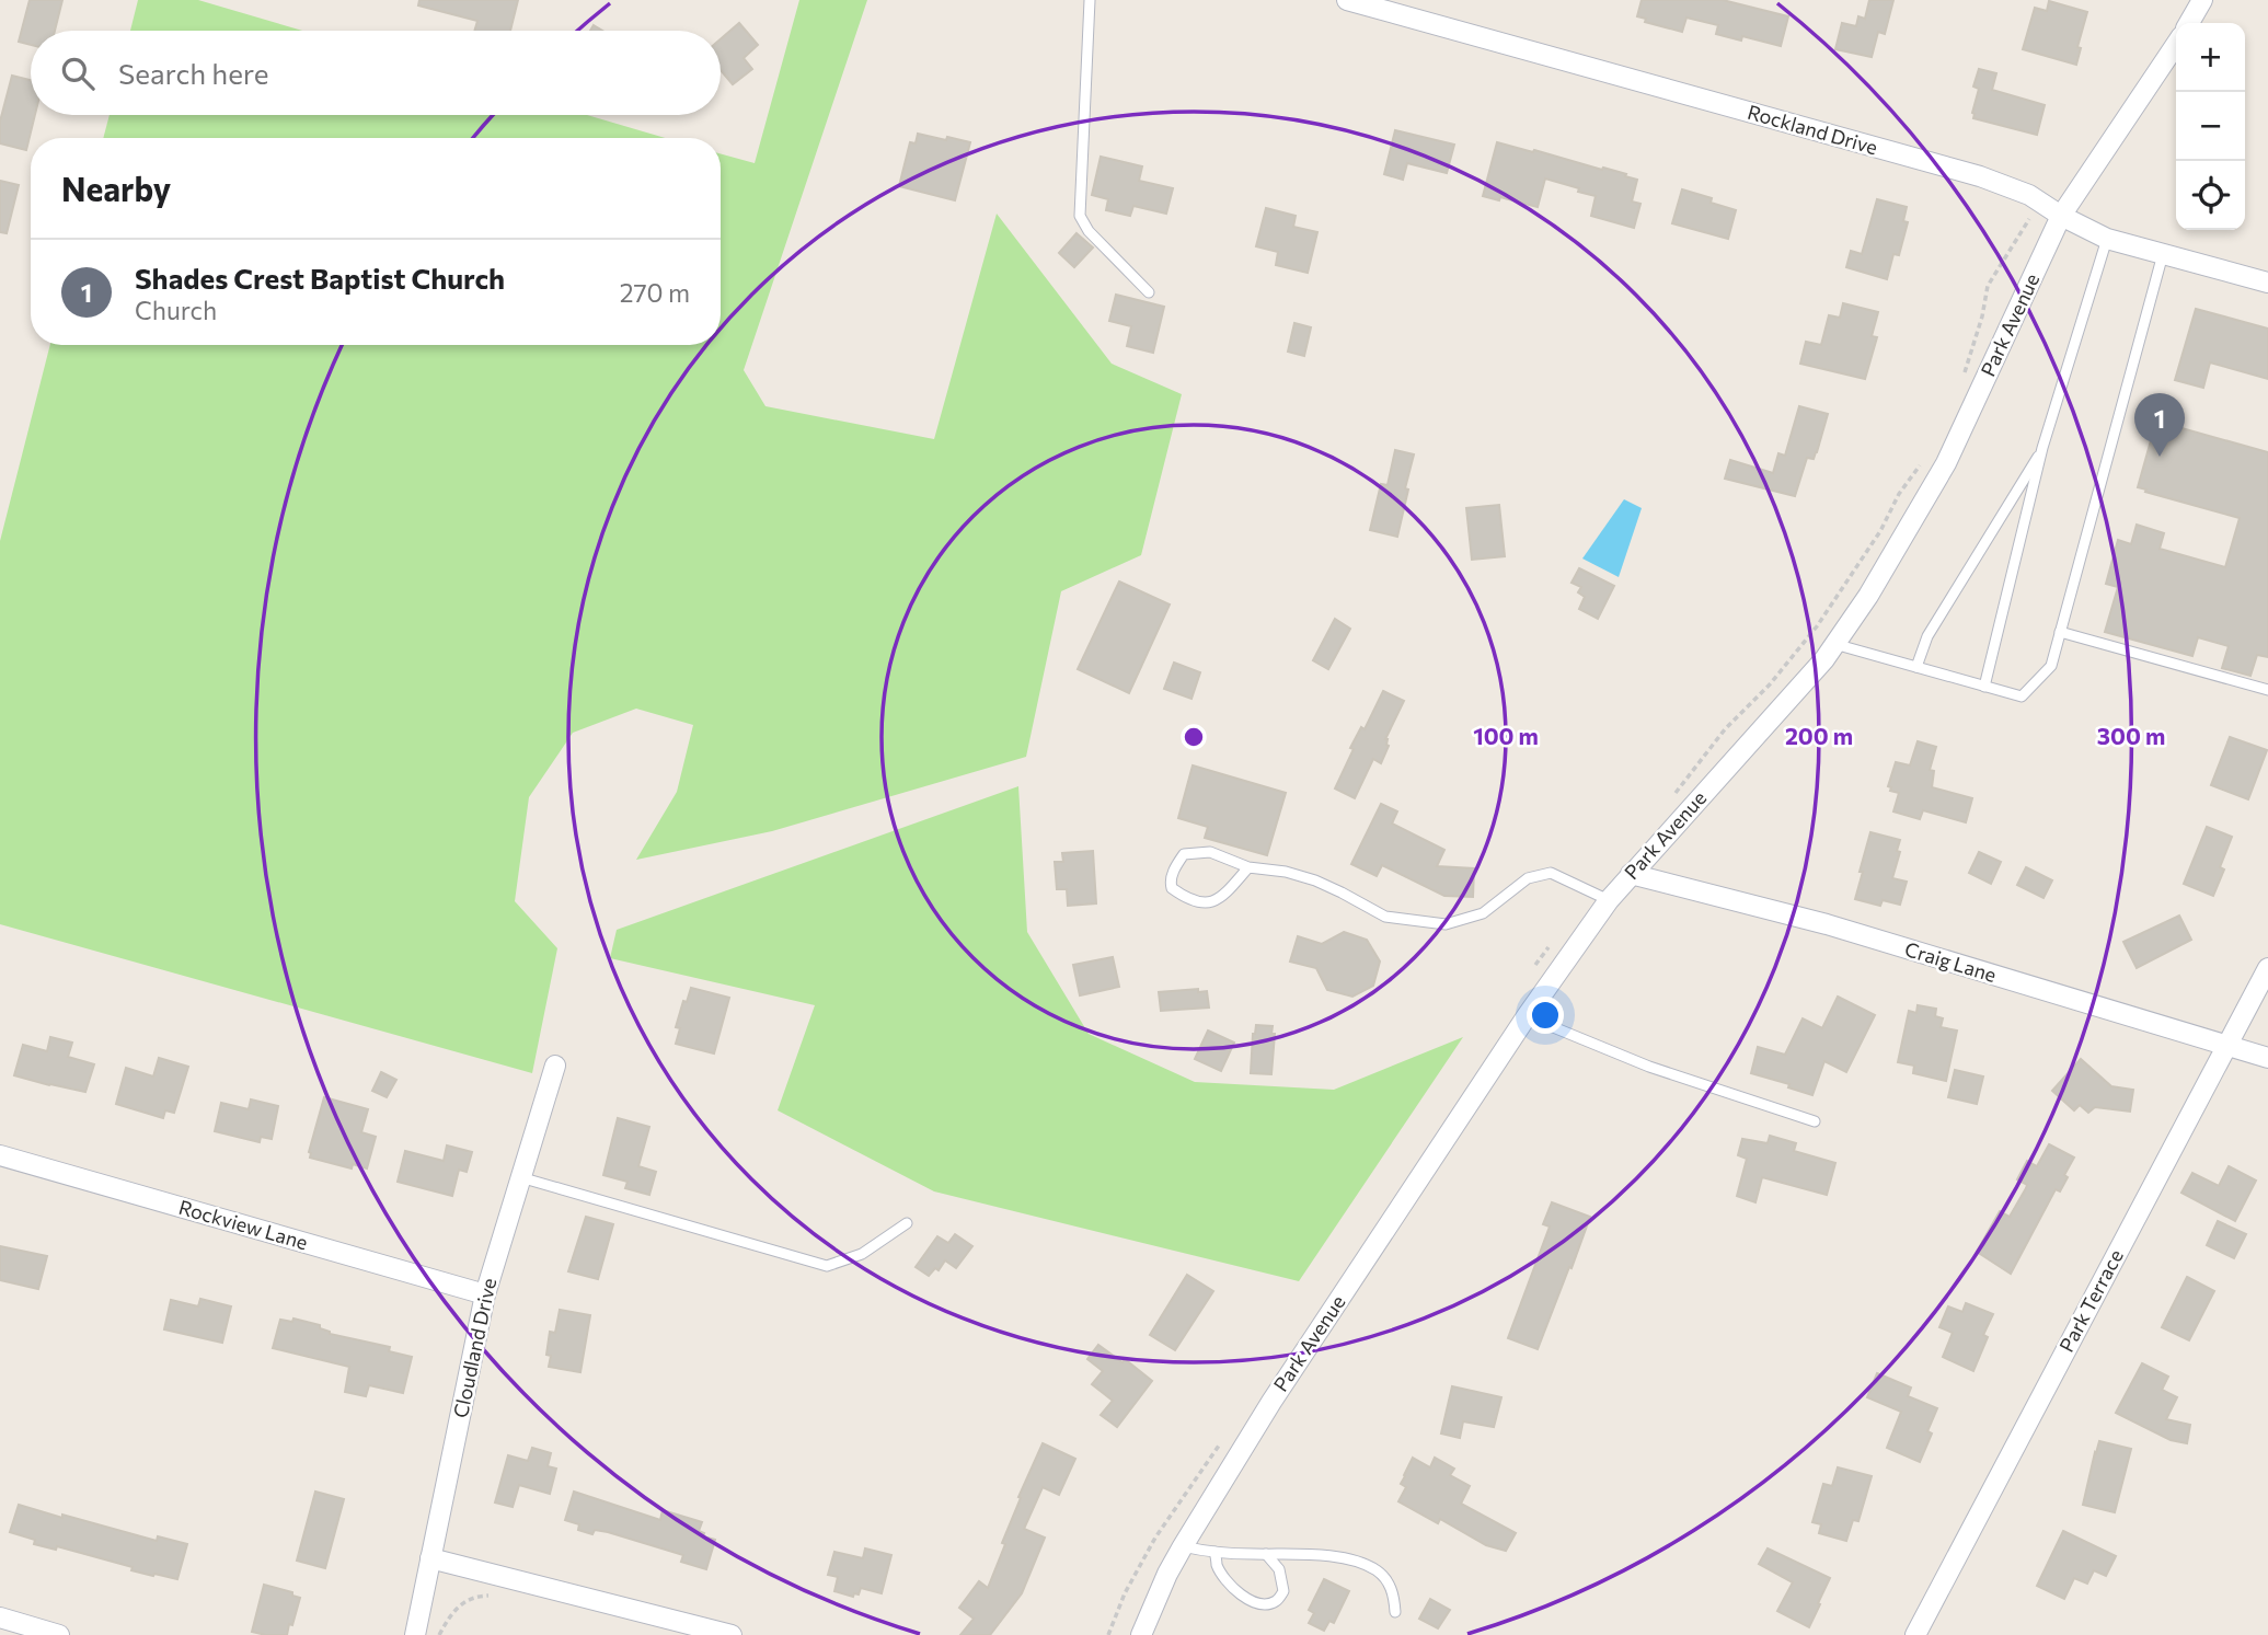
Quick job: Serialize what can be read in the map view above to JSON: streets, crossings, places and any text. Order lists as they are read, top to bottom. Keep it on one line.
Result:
{"streets":{"street":["Rockland Drive","Park Avenue","Craig Lane","Rockview Lane","Park Terrace","Cloudland Drive"]},"crossings":[["Rockland Drive","Park Avenue"],["Park Avenue","Craig Lane"],["Craig Lane","Park Terrace"],["Rockview Lane","Cloudland Drive"]],"page":{"map_buttons":["+","−"],"search":"Search here","heading":"Nearby","list":[{"mark":"1","name":"Shades Crest Baptist Church","note":"Church","value":"270 m"}],"pins":"1"},"rings":["100 m","200 m","300 m"]}
